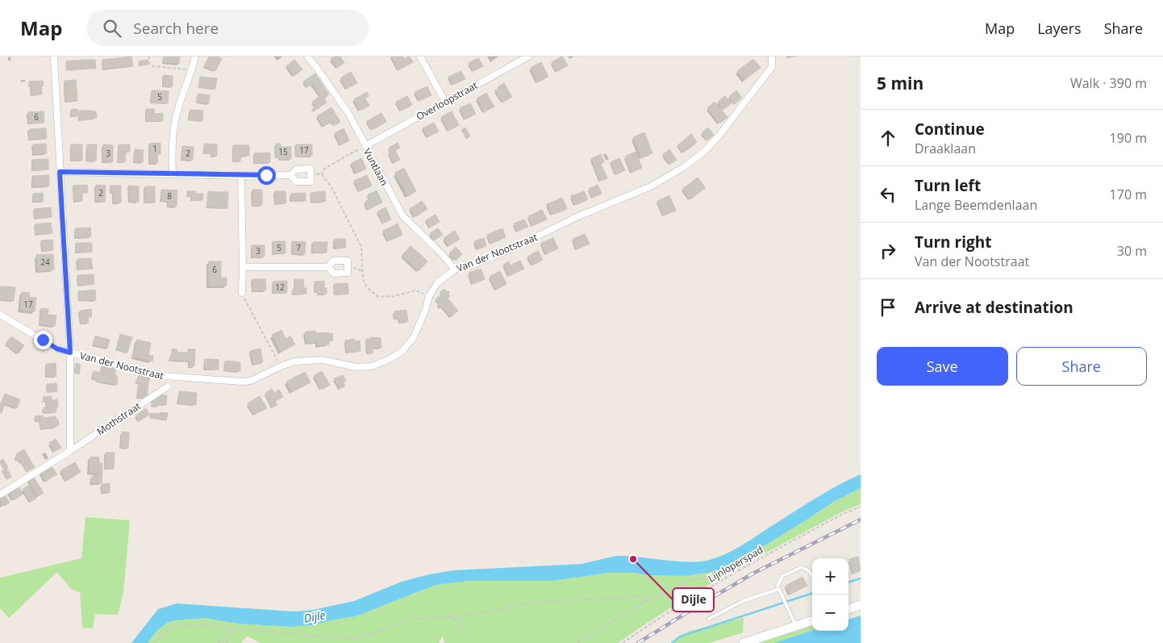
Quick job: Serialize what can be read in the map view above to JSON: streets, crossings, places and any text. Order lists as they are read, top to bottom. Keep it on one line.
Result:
{"streets":{"street":["Overloopstraat","Vuntlaan","Van der Nootstraat","Mothstraat"],"path":["Lijnloperspad"]},"crossings":[["Overloopstraat","Vuntlaan"],["Vuntlaan","Van der Nootstraat"]],"water":["Dijle"],"places":["Dijle"],"house_numbers":["5","6","1","17","15","3","2","2","8","5","7","3","24","6","12","17"],"page":{"header":"Map","search":"Search here","nav":["Map","Layers","Share"],"heading":["5 min","Walk · 390 m"],"list":[["Continue","Draaklaan","190 m"],["Turn left","Lange Beemdenlaan","170 m"],["Turn right","Van der Nootstraat","30 m"],"Arrive at destination"],"buttons":["Save","Share"],"map_buttons":["+","−"]}}
